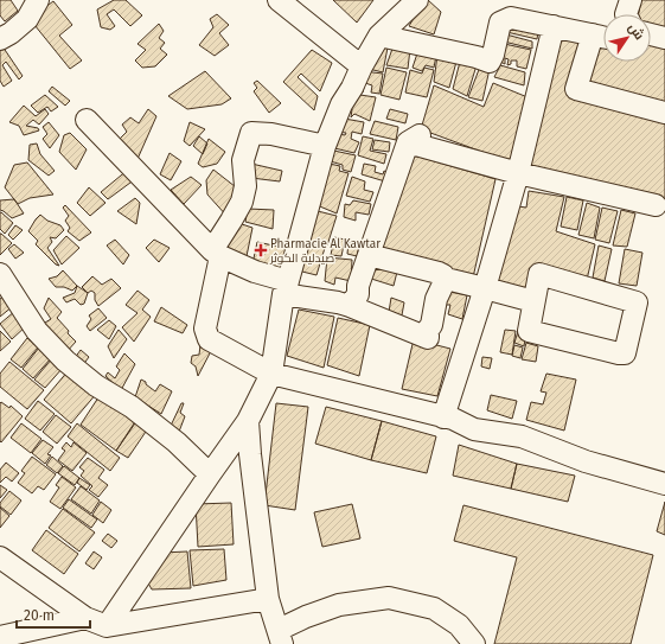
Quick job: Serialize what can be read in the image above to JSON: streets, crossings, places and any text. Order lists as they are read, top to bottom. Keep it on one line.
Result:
{"places":{"health":["Pharmacie Al Kawtar صيدلية الكوثر"]},"scale_bar":"20 m","north":"top right"}
